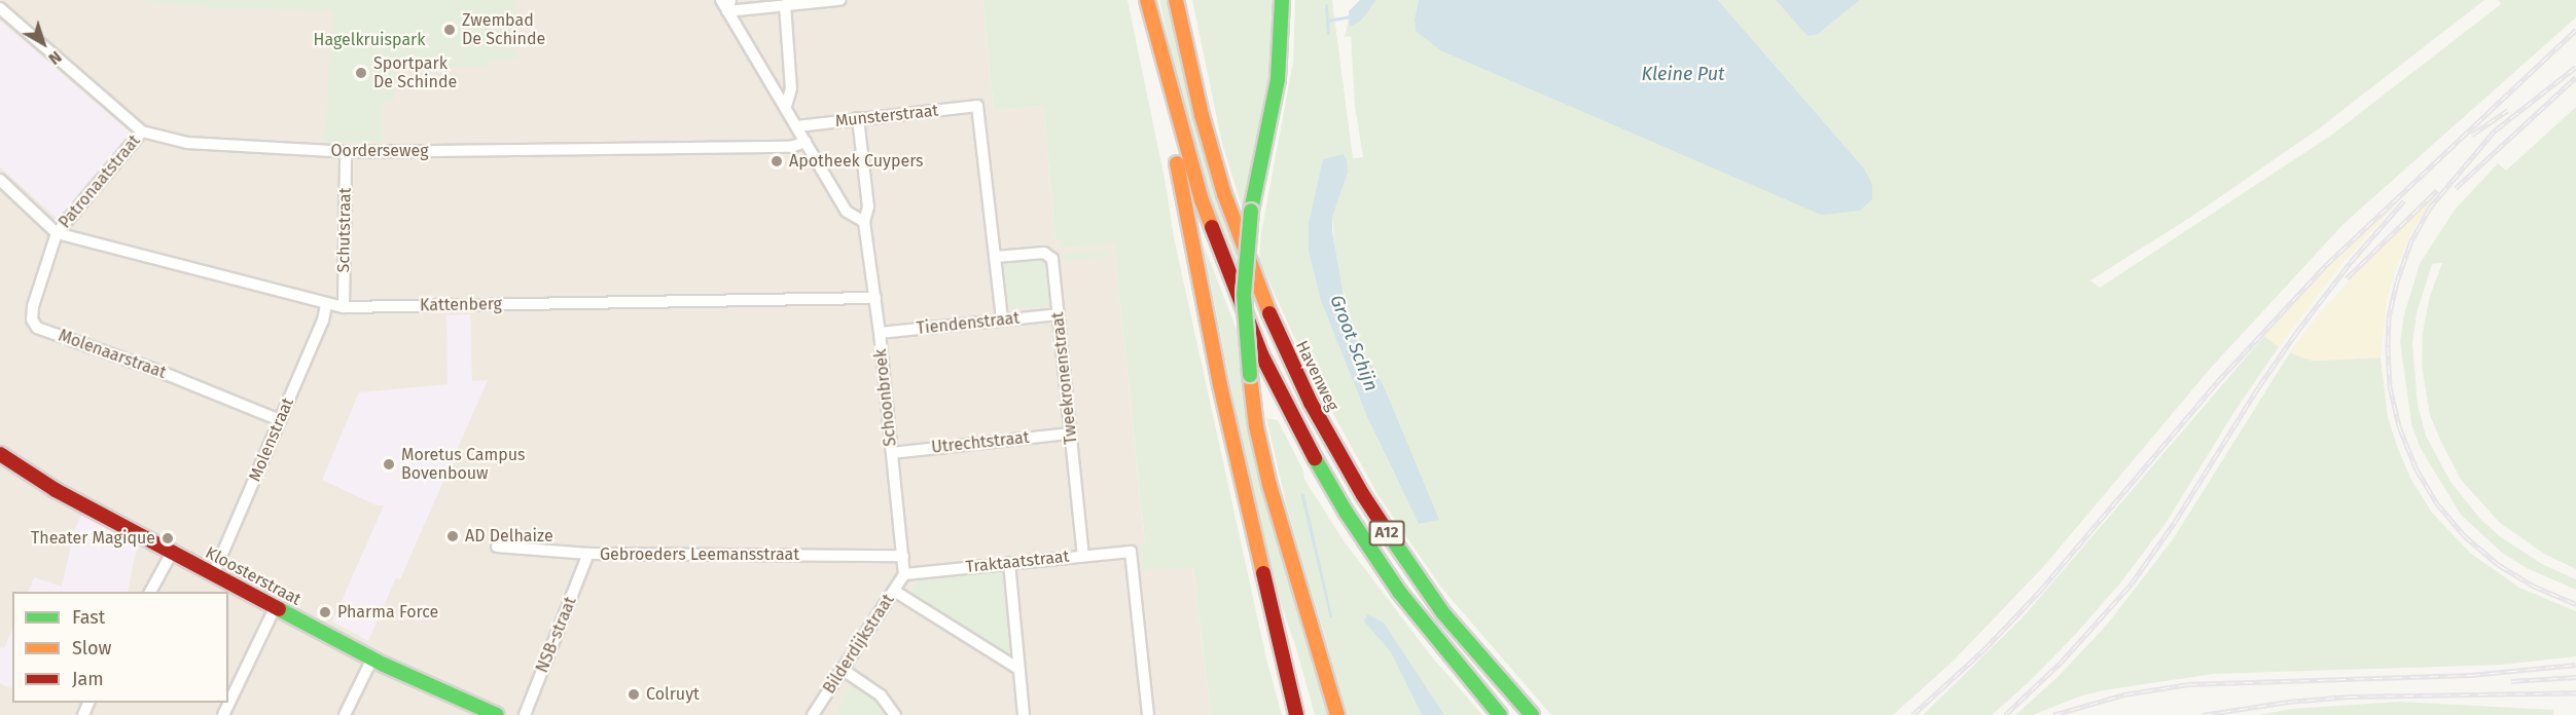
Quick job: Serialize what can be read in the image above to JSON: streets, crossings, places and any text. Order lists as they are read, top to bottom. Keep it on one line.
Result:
{"streets":{"main road":["Havenweg","A12","Kloosterstraat"],"street":["Munsterstraat","Oorderseweg","Patronaatstraat","Schutstraat","Kattenberg","Tiendenstraat","Molenaarstraat","Tweekronenstraat","Schoonbroek","Molenstraat","Utrechtstraat","Gebroeders Leemansstraat","Traktaatstraat","NSB-straat","Bilderdijkstraat"]},"crossings":[["Munsterstraat","Tweekronenstraat"],["Munsterstraat","Schoonbroek"],["Oorderseweg","Patronaatstraat"],["Oorderseweg","Schutstraat"],["Patronaatstraat","Kattenberg"],["Patronaatstraat","Molenaarstraat"],["Schutstraat","Kattenberg"],["Kattenberg","Molenaarstraat"],["Kattenberg","Schoonbroek"],["Kattenberg","Molenstraat"],["Tiendenstraat","Tweekronenstraat"],["Tiendenstraat","Schoonbroek"],["Molenaarstraat","Molenstraat"],["Tweekronenstraat","Utrechtstraat"],["Tweekronenstraat","Traktaatstraat"],["Schoonbroek","Utrechtstraat"],["Schoonbroek","Gebroeders Leemansstraat"],["Schoonbroek","Traktaatstraat"],["Schoonbroek","Bilderdijkstraat"],["Molenstraat","Kloosterstraat"],["Gebroeders Leemansstraat","NSB-straat"],["Traktaatstraat","Bilderdijkstraat"]],"water":["Kleine Put","Groot Schijn"],"parks":["Hagelkruispark"],"places":["Zwembad De Schinde","Sportpark De Schinde","Apotheek Cuypers","Moretus Campus Bovenbouw","AD Delhaize","Theater Magique","Pharma Force","Colruyt"],"legend":["Fast","Slow","Jam"],"north":"bottom right"}
